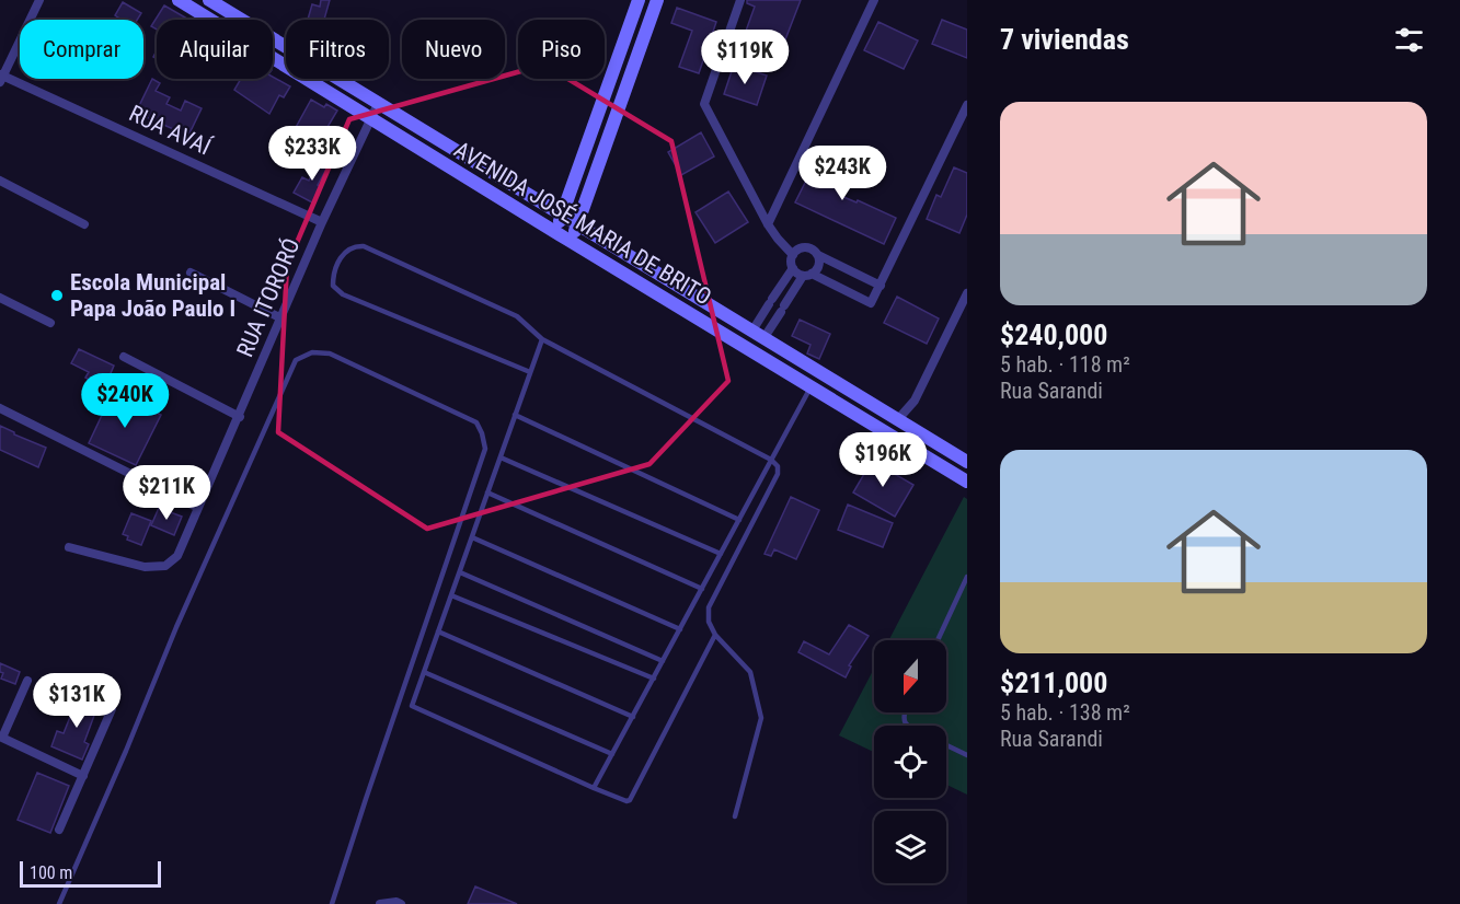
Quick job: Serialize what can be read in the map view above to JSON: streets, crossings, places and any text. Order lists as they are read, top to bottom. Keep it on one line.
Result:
{"streets":{"main road":["AVENIDA JOSÉ MARIA DE BRITO"],"street":["RUA AVAÍ","RUA ITORORÓ"]},"crossings":[["RUA AVAÍ","RUA ITORORÓ"],["AVENIDA JOSÉ MARIA DE BRITO","RUA ITORORÓ"]],"places":["Escola Municipal Papa João Paulo I"],"scale_bar":"100 m","north":"bottom","page":{"heading":"7 viviendas","chip":["Comprar","Alquilar","Filtros","Nuevo","Piso"],"price":["$119K","$233K","$243K","$240K","$196K","$211K","$131K"],"list":[{"name":"$240,000","note":"5 hab. · 118 m² · Rua Sarandi"},{"name":"$211,000","note":"5 hab. · 138 m² · Rua Sarandi"}],"scale":"100 m"}}
